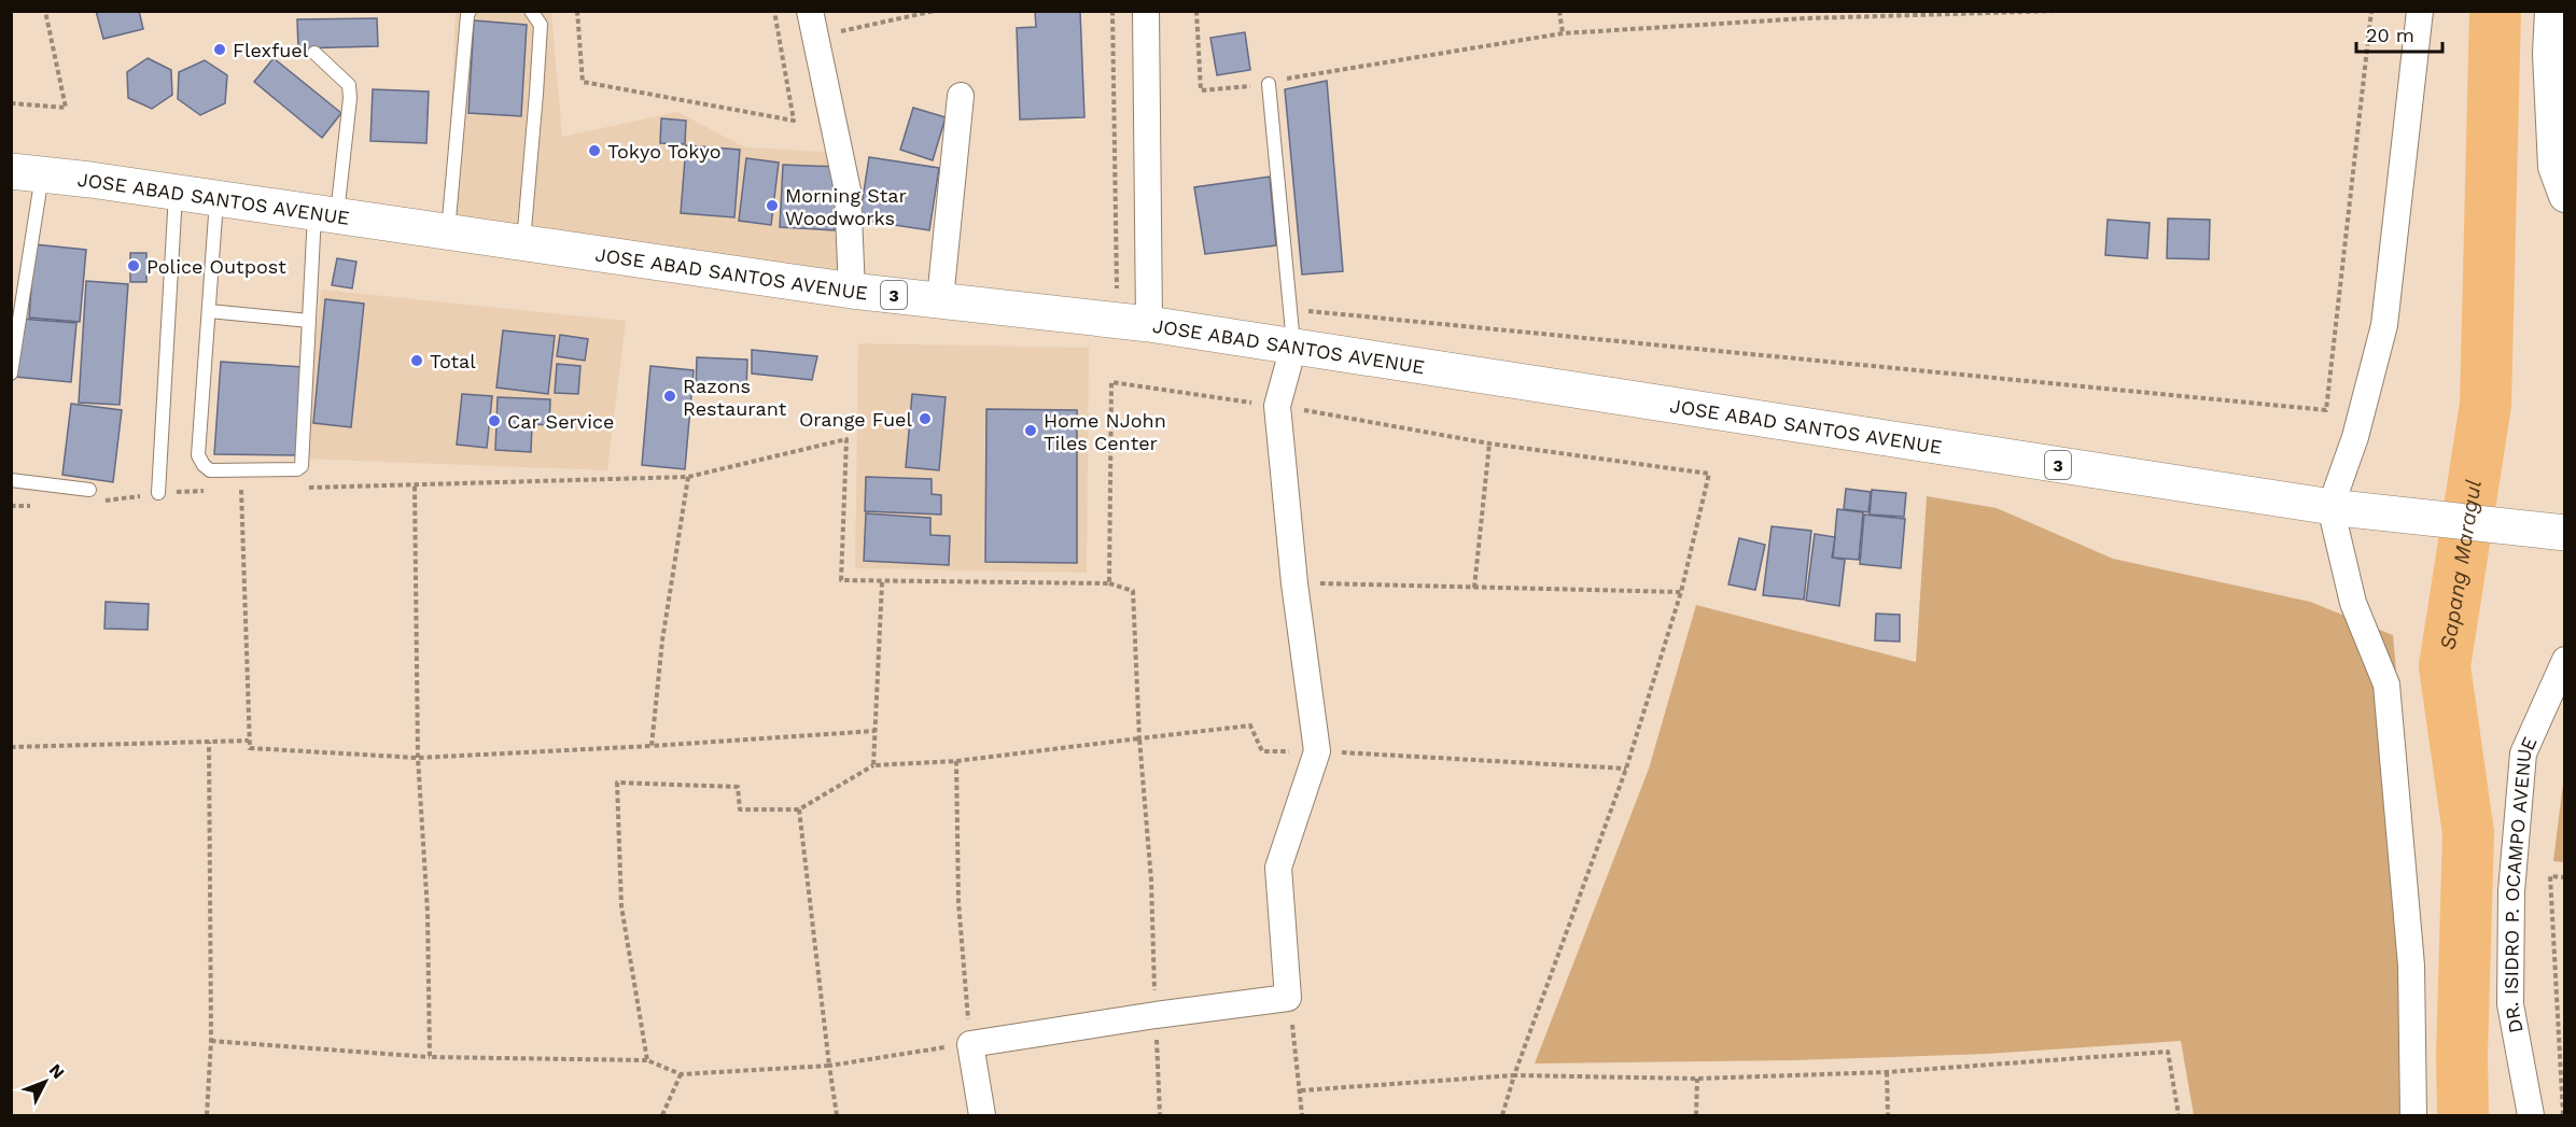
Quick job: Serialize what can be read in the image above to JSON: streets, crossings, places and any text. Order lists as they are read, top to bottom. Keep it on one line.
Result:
{"streets":{"highway":["JOSE ABAD SANTOS AVENUE","3"],"street":["DR. ISIDRO P. OCAMPO AVENUE"]},"water":["Sapang Maragul"],"places":["Flexfuel","Tokyo Tokyo","Morning Star Woodworks","Police Outpost","Total","Razons Restaurant","Orange Fuel","Car Service","Home NJohn Tiles Center"],"scale_bar":"20 m","north":"top right"}
